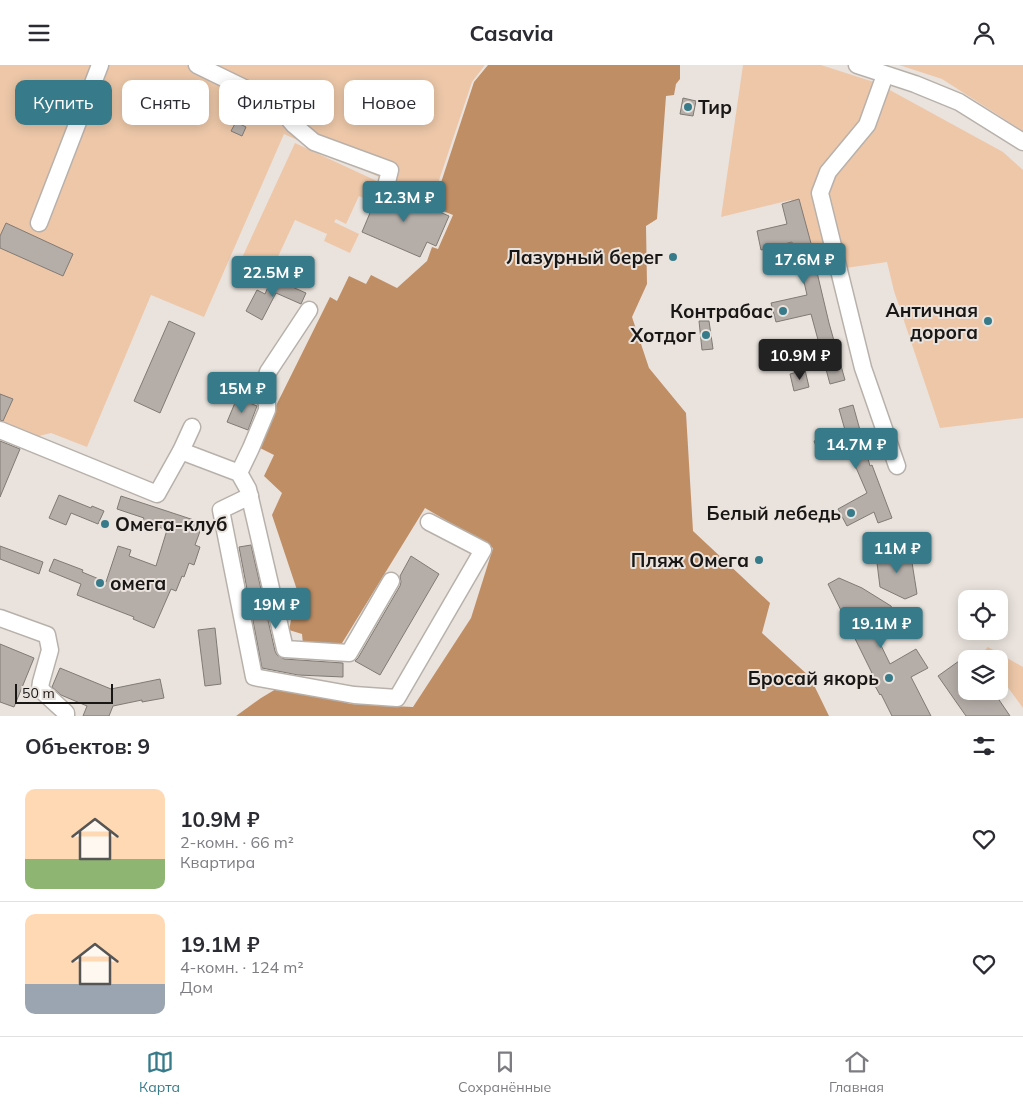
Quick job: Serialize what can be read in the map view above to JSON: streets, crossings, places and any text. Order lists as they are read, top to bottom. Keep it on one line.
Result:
{"places":["Тир","Лазурный берег","Контрабас","Античная дорога","Хотдог","Белый лебедь","Омега-клуб","Пляж Омега","омега","Бросай якорь"],"scale_bar":"50 m","page":{"header":"Casavia","chip":["Купить","Снять","Фильтры","Новое"],"price":["12.3M ₽","17.6M ₽","22.5M ₽","10.9M ₽","15M ₽","14.7M ₽","11M ₽","19M ₽","19.1M ₽"],"scale":"50 m","heading":"Объектов: 9","list":[{"name":"10.9M ₽","note":"2-комн. · 66 m² · Квартира"},{"name":"19.1M ₽","note":"4-комн. · 124 m² · Дом"}],"tabs":["Карта","Сохранённые","Главная"]}}
